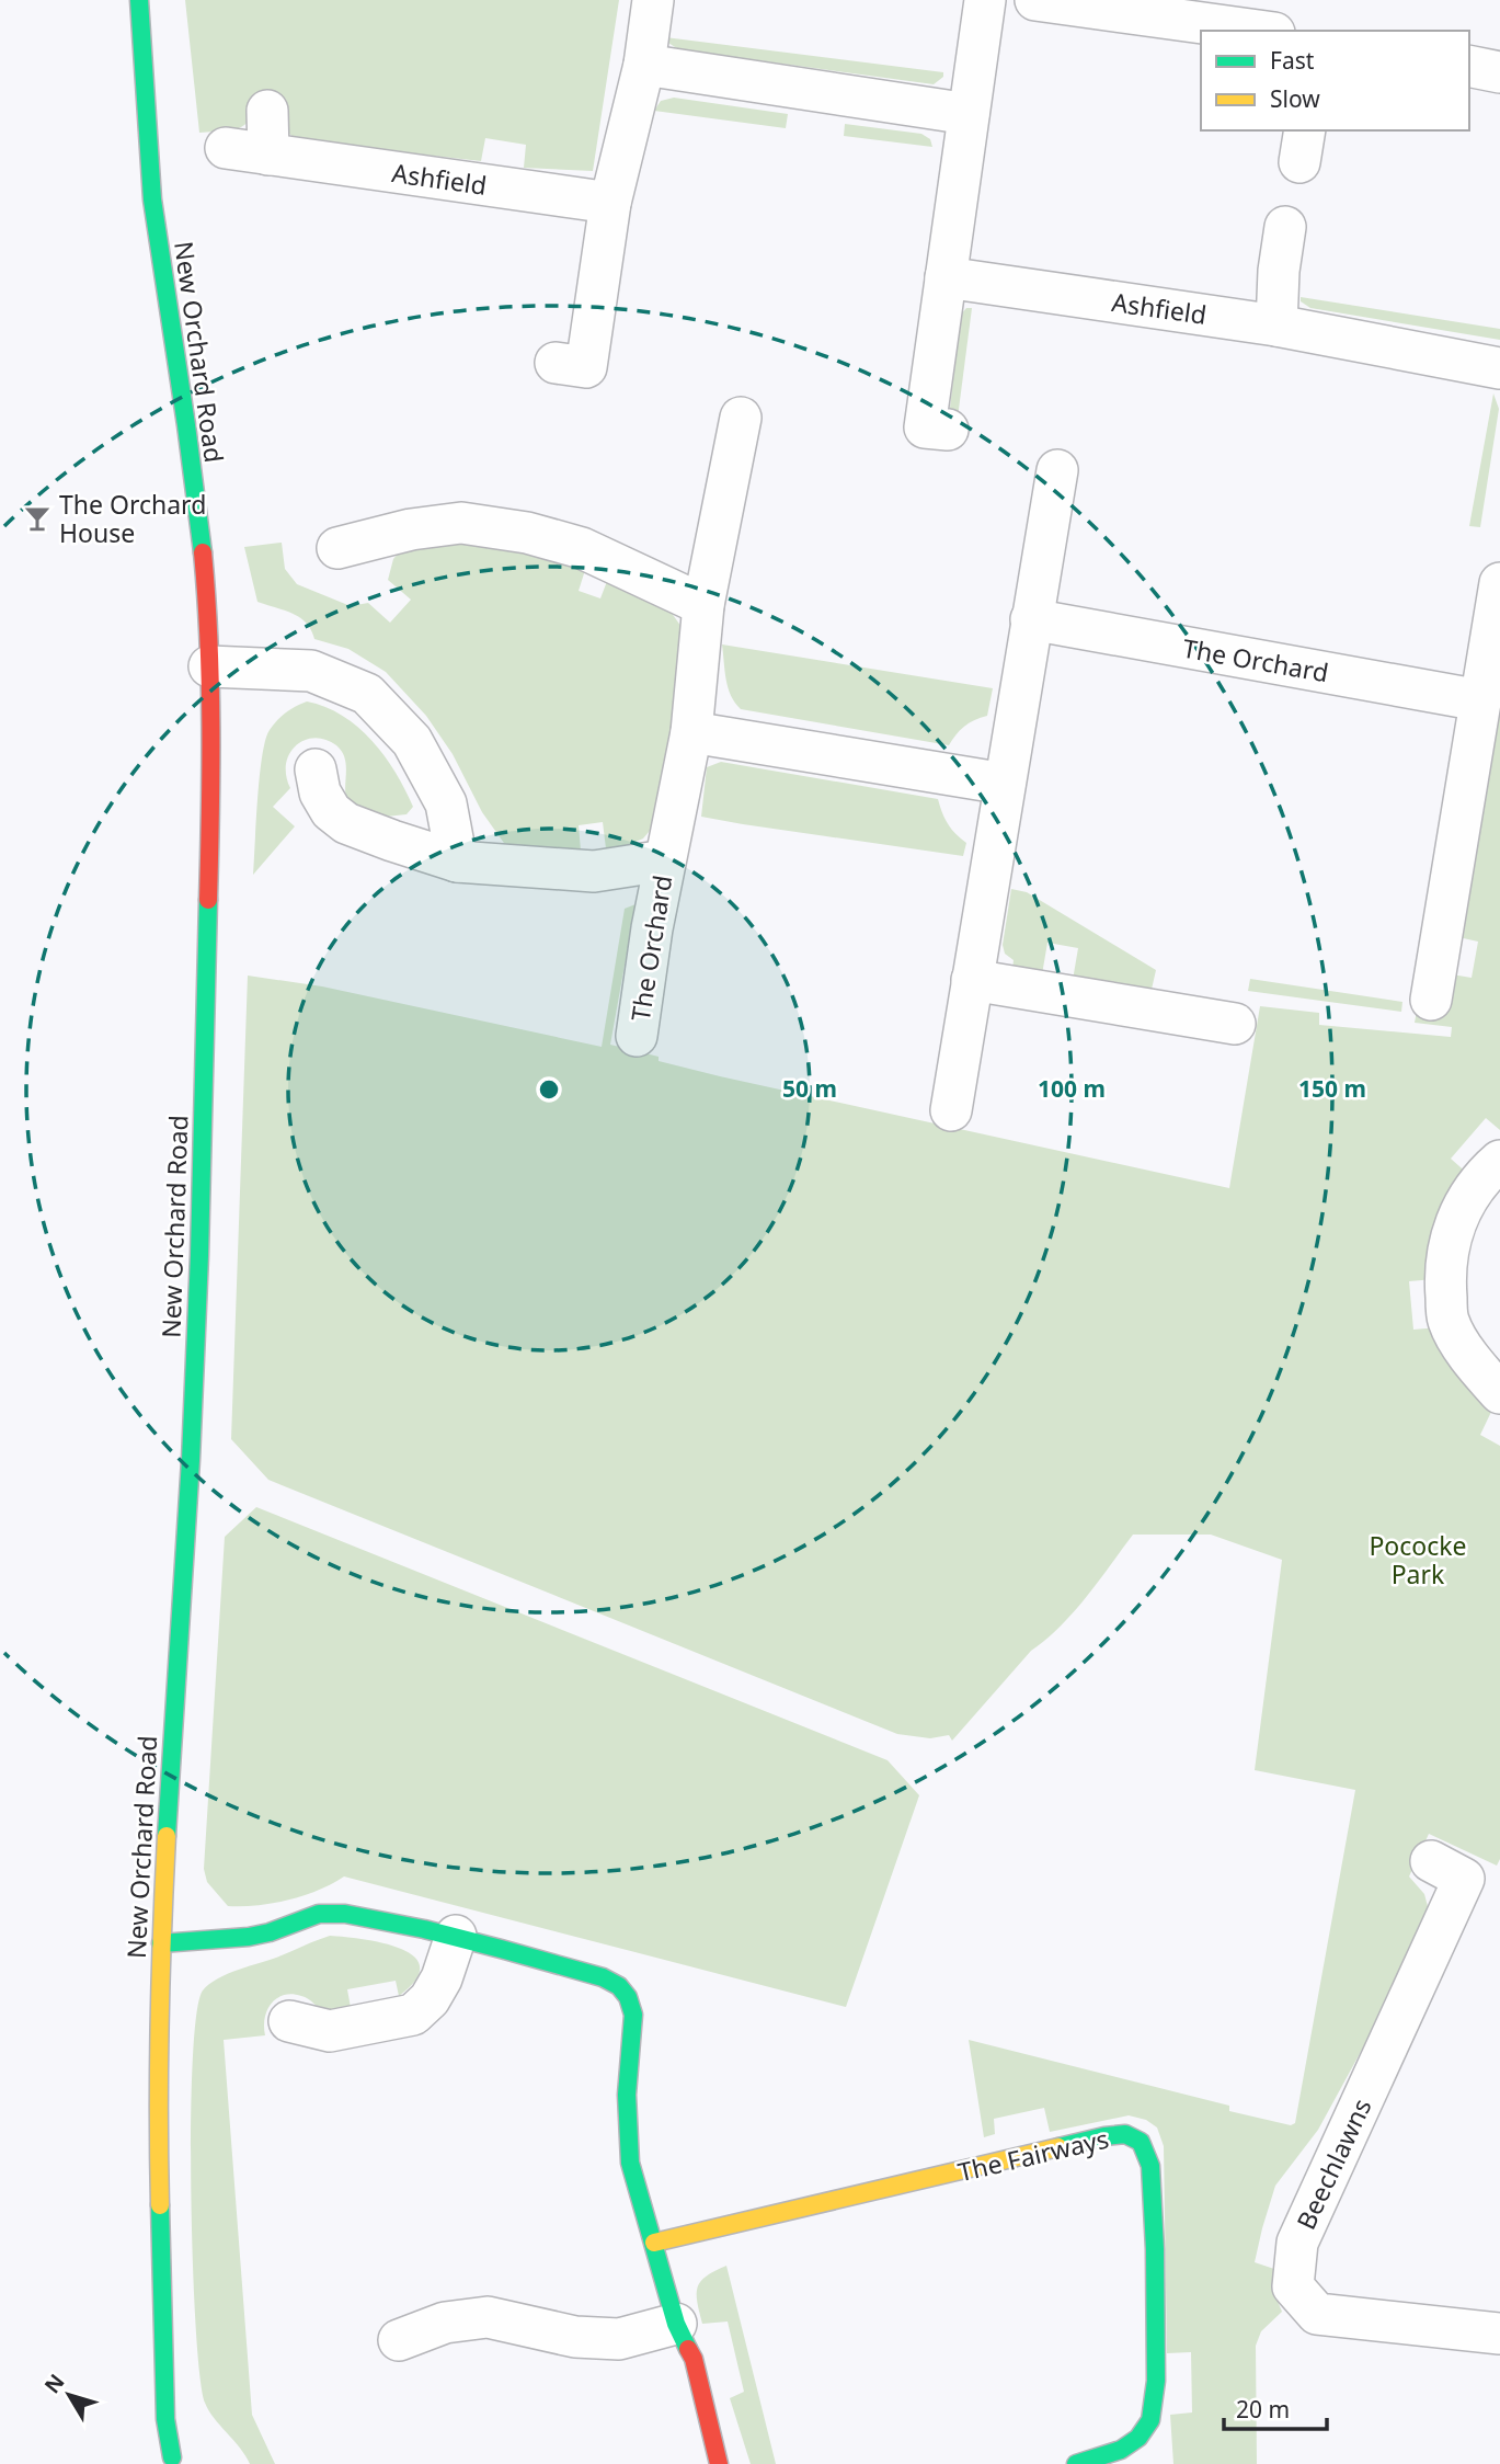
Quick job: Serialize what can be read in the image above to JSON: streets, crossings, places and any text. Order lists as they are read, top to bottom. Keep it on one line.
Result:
{"streets":{"street":["Ashfield","New Orchard Road","The Orchard","The Fairways","Beechlawns"]},"parks":["Pococke Park"],"places":{"bar":["The Orchard House"]},"legend":["Fast","Slow"],"scale_bar":"20 m","north":"top left","rings":["50 m","100 m","150 m"]}
